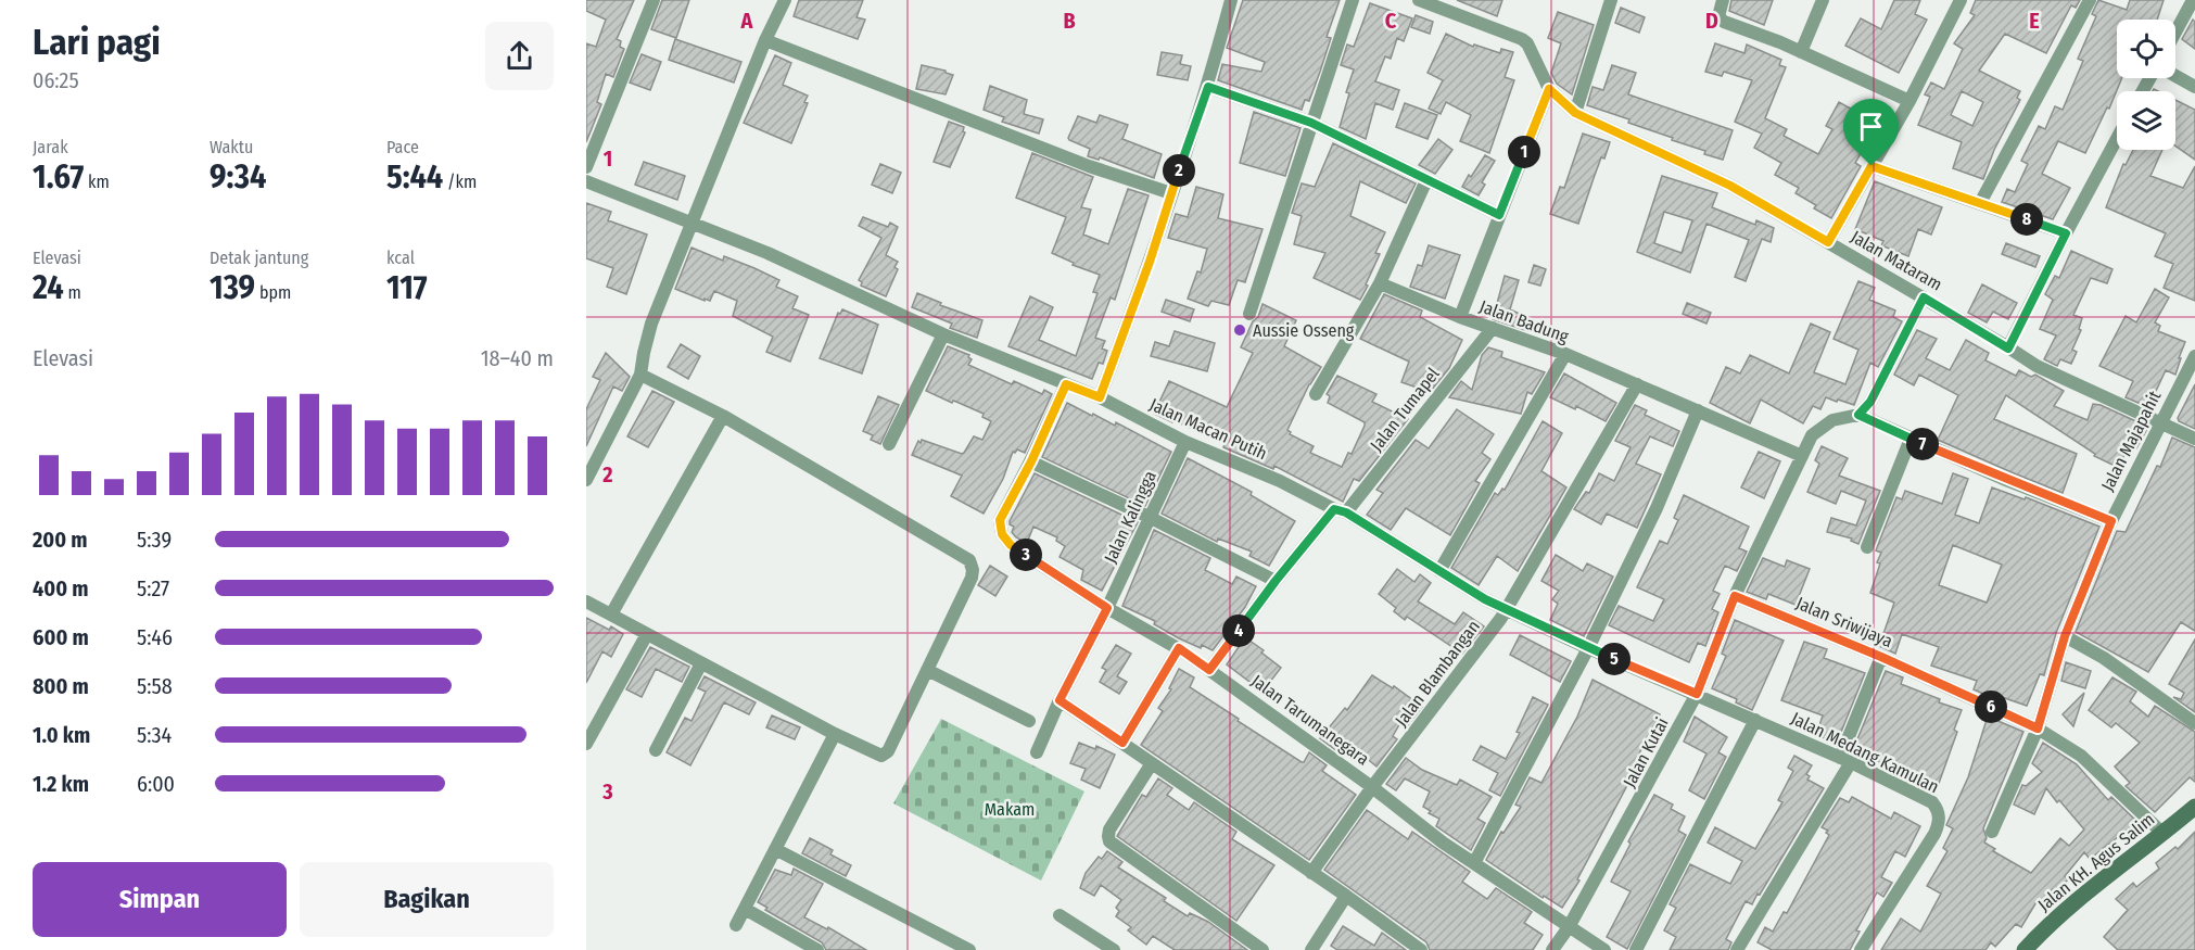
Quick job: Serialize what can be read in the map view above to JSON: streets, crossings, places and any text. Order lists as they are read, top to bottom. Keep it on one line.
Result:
{"streets":{"street":["Jalan Mataram","Jalan Badung","Jalan Tumapel","Jalan Macan Putih","Jalan Majapahit","Jalan Kalingga","Jalan Sriwijaya","Jalan Blambangan","Jalan Tarumanegara","Jalan Kutai","Jalan Medang Kamulan","Jalan KH. Agus Salim"]},"crossings":[["Jalan Mataram","Jalan Badung"],["Jalan Mataram","Jalan Majapahit"],["Jalan Badung","Jalan Tumapel"],["Jalan Badung","Jalan Blambangan"],["Jalan Badung","Jalan Kutai"],["Jalan Tumapel","Jalan Macan Putih"],["Jalan Tumapel","Jalan Tarumanegara"],["Jalan Macan Putih","Jalan Kalingga"],["Jalan Macan Putih","Jalan Blambangan"],["Jalan Macan Putih","Jalan Kutai"],["Jalan Macan Putih","Jalan Medang Kamulan"],["Jalan Majapahit","Jalan Sriwijaya"],["Jalan Kalingga","Jalan Tarumanegara"],["Jalan Sriwijaya","Jalan Kutai"],["Jalan Sriwijaya","Jalan KH. Agus Salim"],["Jalan Blambangan","Jalan Tarumanegara"],["Jalan Tarumanegara","Jalan Kutai"],["Jalan Kutai","Jalan Medang Kamulan"]],"parks":["Makam"],"places":["Aussie Osseng"],"page":{"heading":["Lari pagi","06:25"],"stats":[["Jarak","1.67 km"],["Waktu","9:34"],["Pace","5:44 /km"],["Elevasi","24 m"],["Detak jantung","139 bpm"],["kcal","117"]],"pins":["1","2","8","7","3","4","5","6"],"chart":["Elevasi","18–40 m"],"list":[{"name":"200 m","note":"5:39"},{"name":"400 m","note":"5:27"},{"name":"600 m","note":"5:46"},{"name":"800 m","note":"5:58"},{"name":"1.0 km","note":"5:34"},{"name":"1.2 km","note":"6:00"}],"buttons":["Simpan","Bagikan"]},"grid":{"columns":["A","B","C","D","E"],"rows":["1","2","3"]}}
